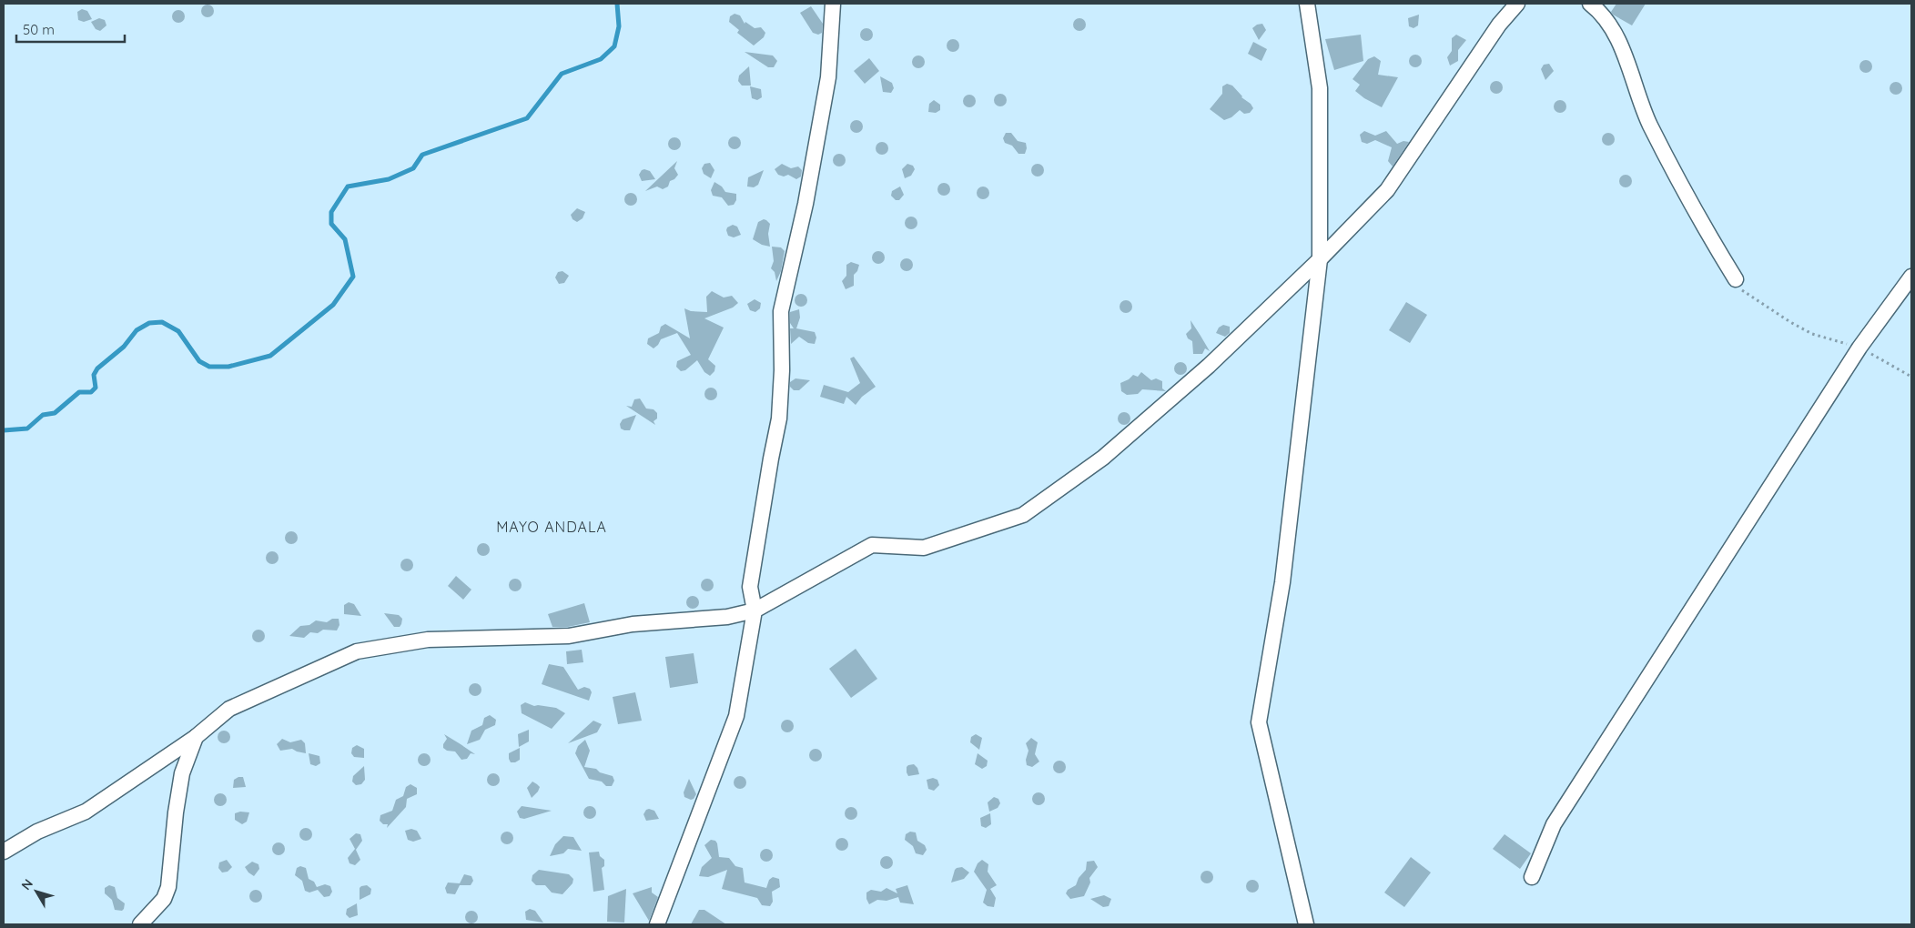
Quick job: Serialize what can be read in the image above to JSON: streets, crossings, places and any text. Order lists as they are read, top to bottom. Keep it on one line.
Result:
{"districts":["MAYO ANDALA"],"scale_bar":"50 m","north":"top left"}
